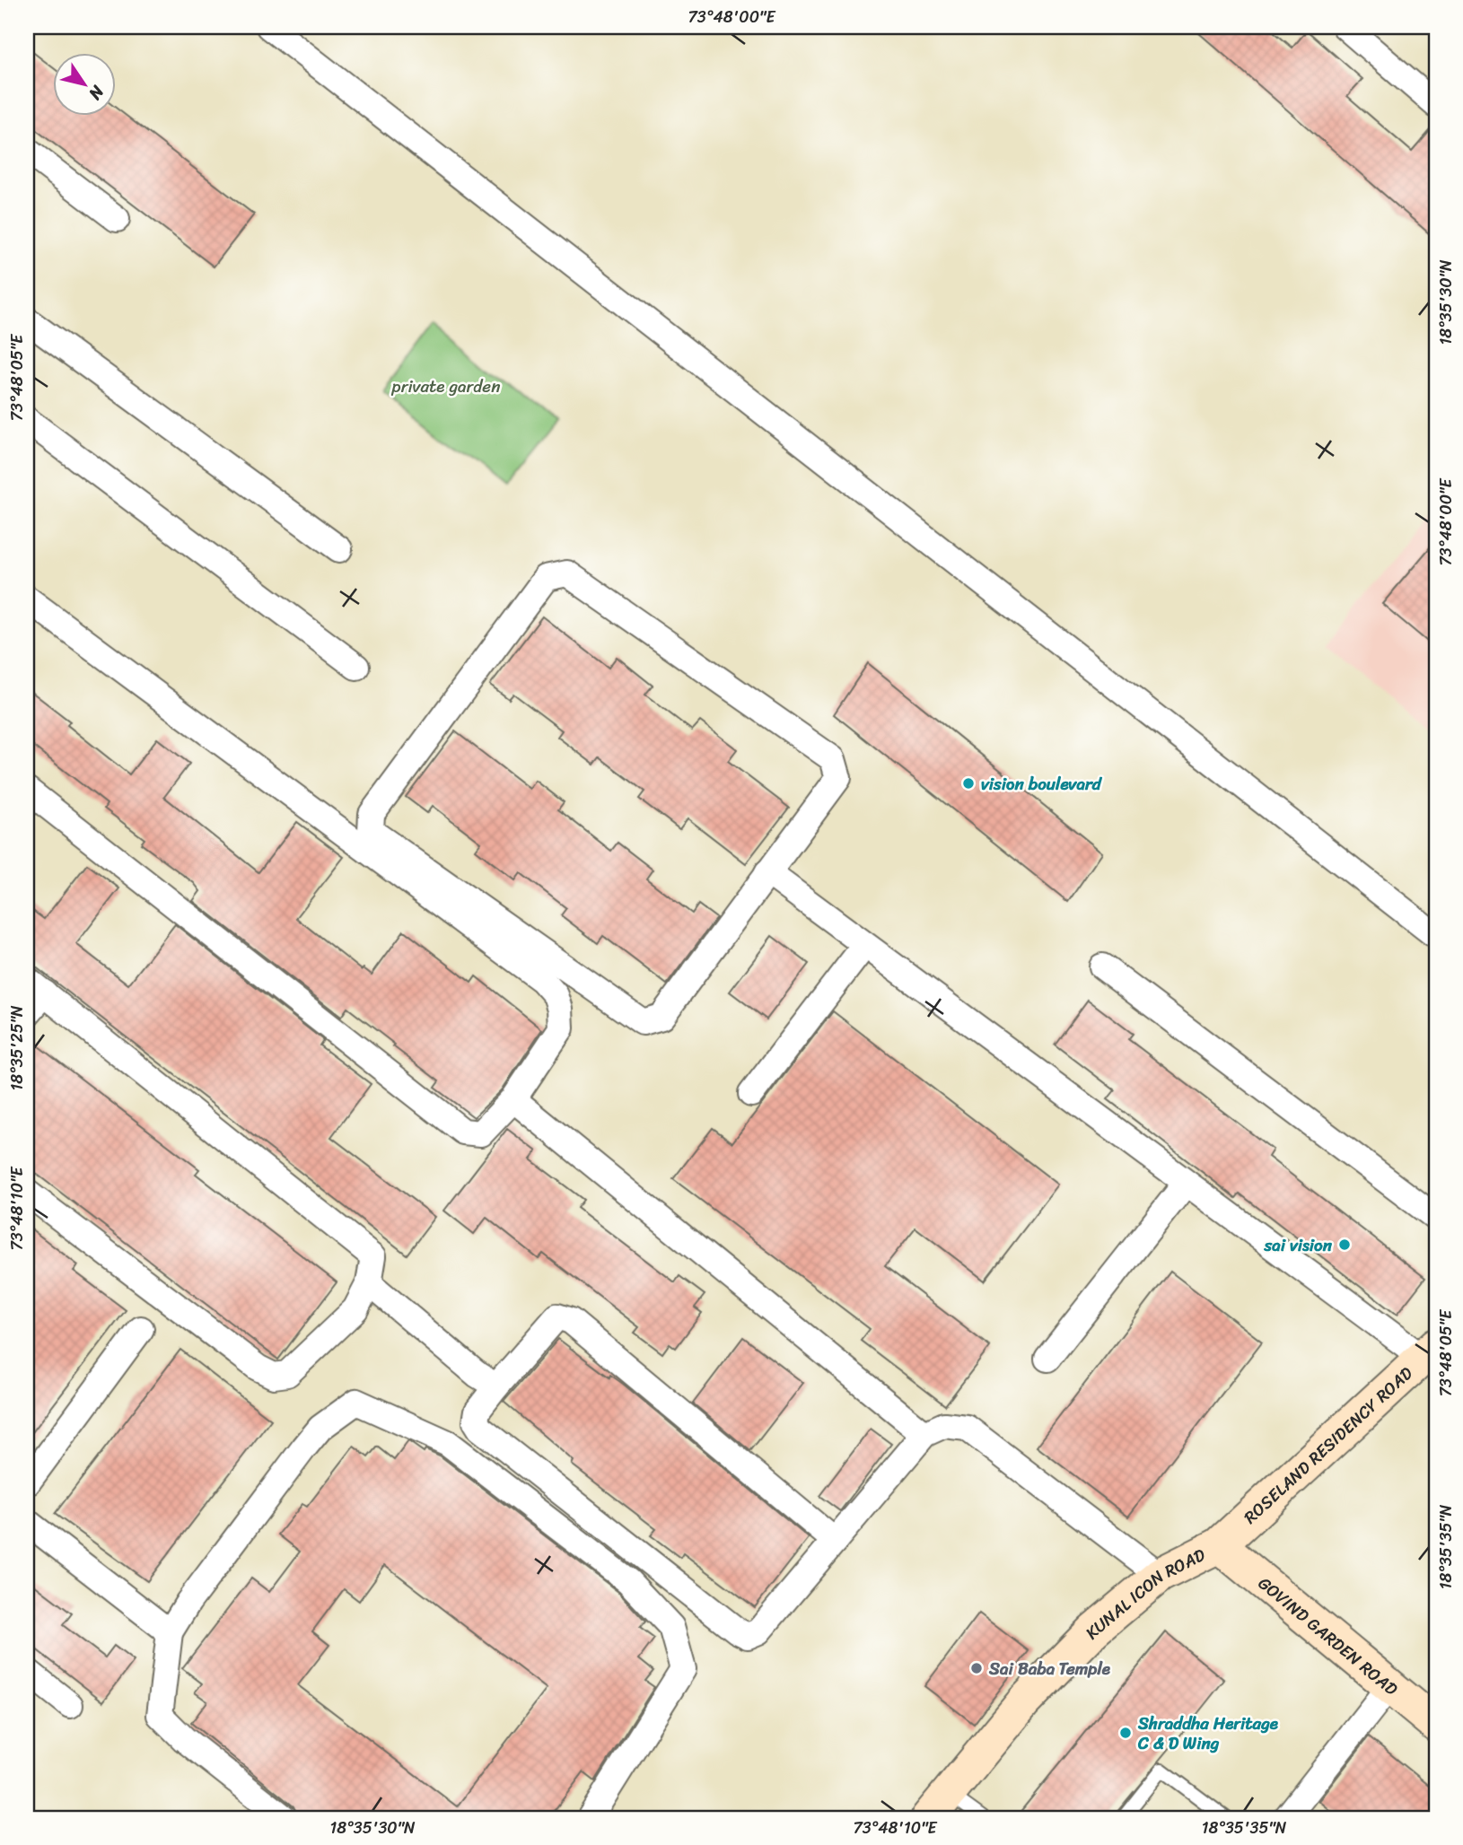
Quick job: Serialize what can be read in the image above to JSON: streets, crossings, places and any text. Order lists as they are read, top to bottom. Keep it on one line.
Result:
{"streets":{"street":["ROSELAND RESIDENCY ROAD","KUNAL ICON ROAD","GOVIND GARDEN ROAD"]},"crossings":[["ROSELAND RESIDENCY ROAD","KUNAL ICON ROAD"],["ROSELAND RESIDENCY ROAD","GOVIND GARDEN ROAD"],["KUNAL ICON ROAD","GOVIND GARDEN ROAD"]],"parks":["private garden"],"places":["vision boulevard","sai vision","Sai Baba Temple","Shraddha Heritage C & D Wing"],"north":"bottom right","coordinates":["73°48'00\"E","18°35'30\"N","73°48'05\"E","18°35'25\"N","73°48'10\"E","18°35'35\"N"]}
